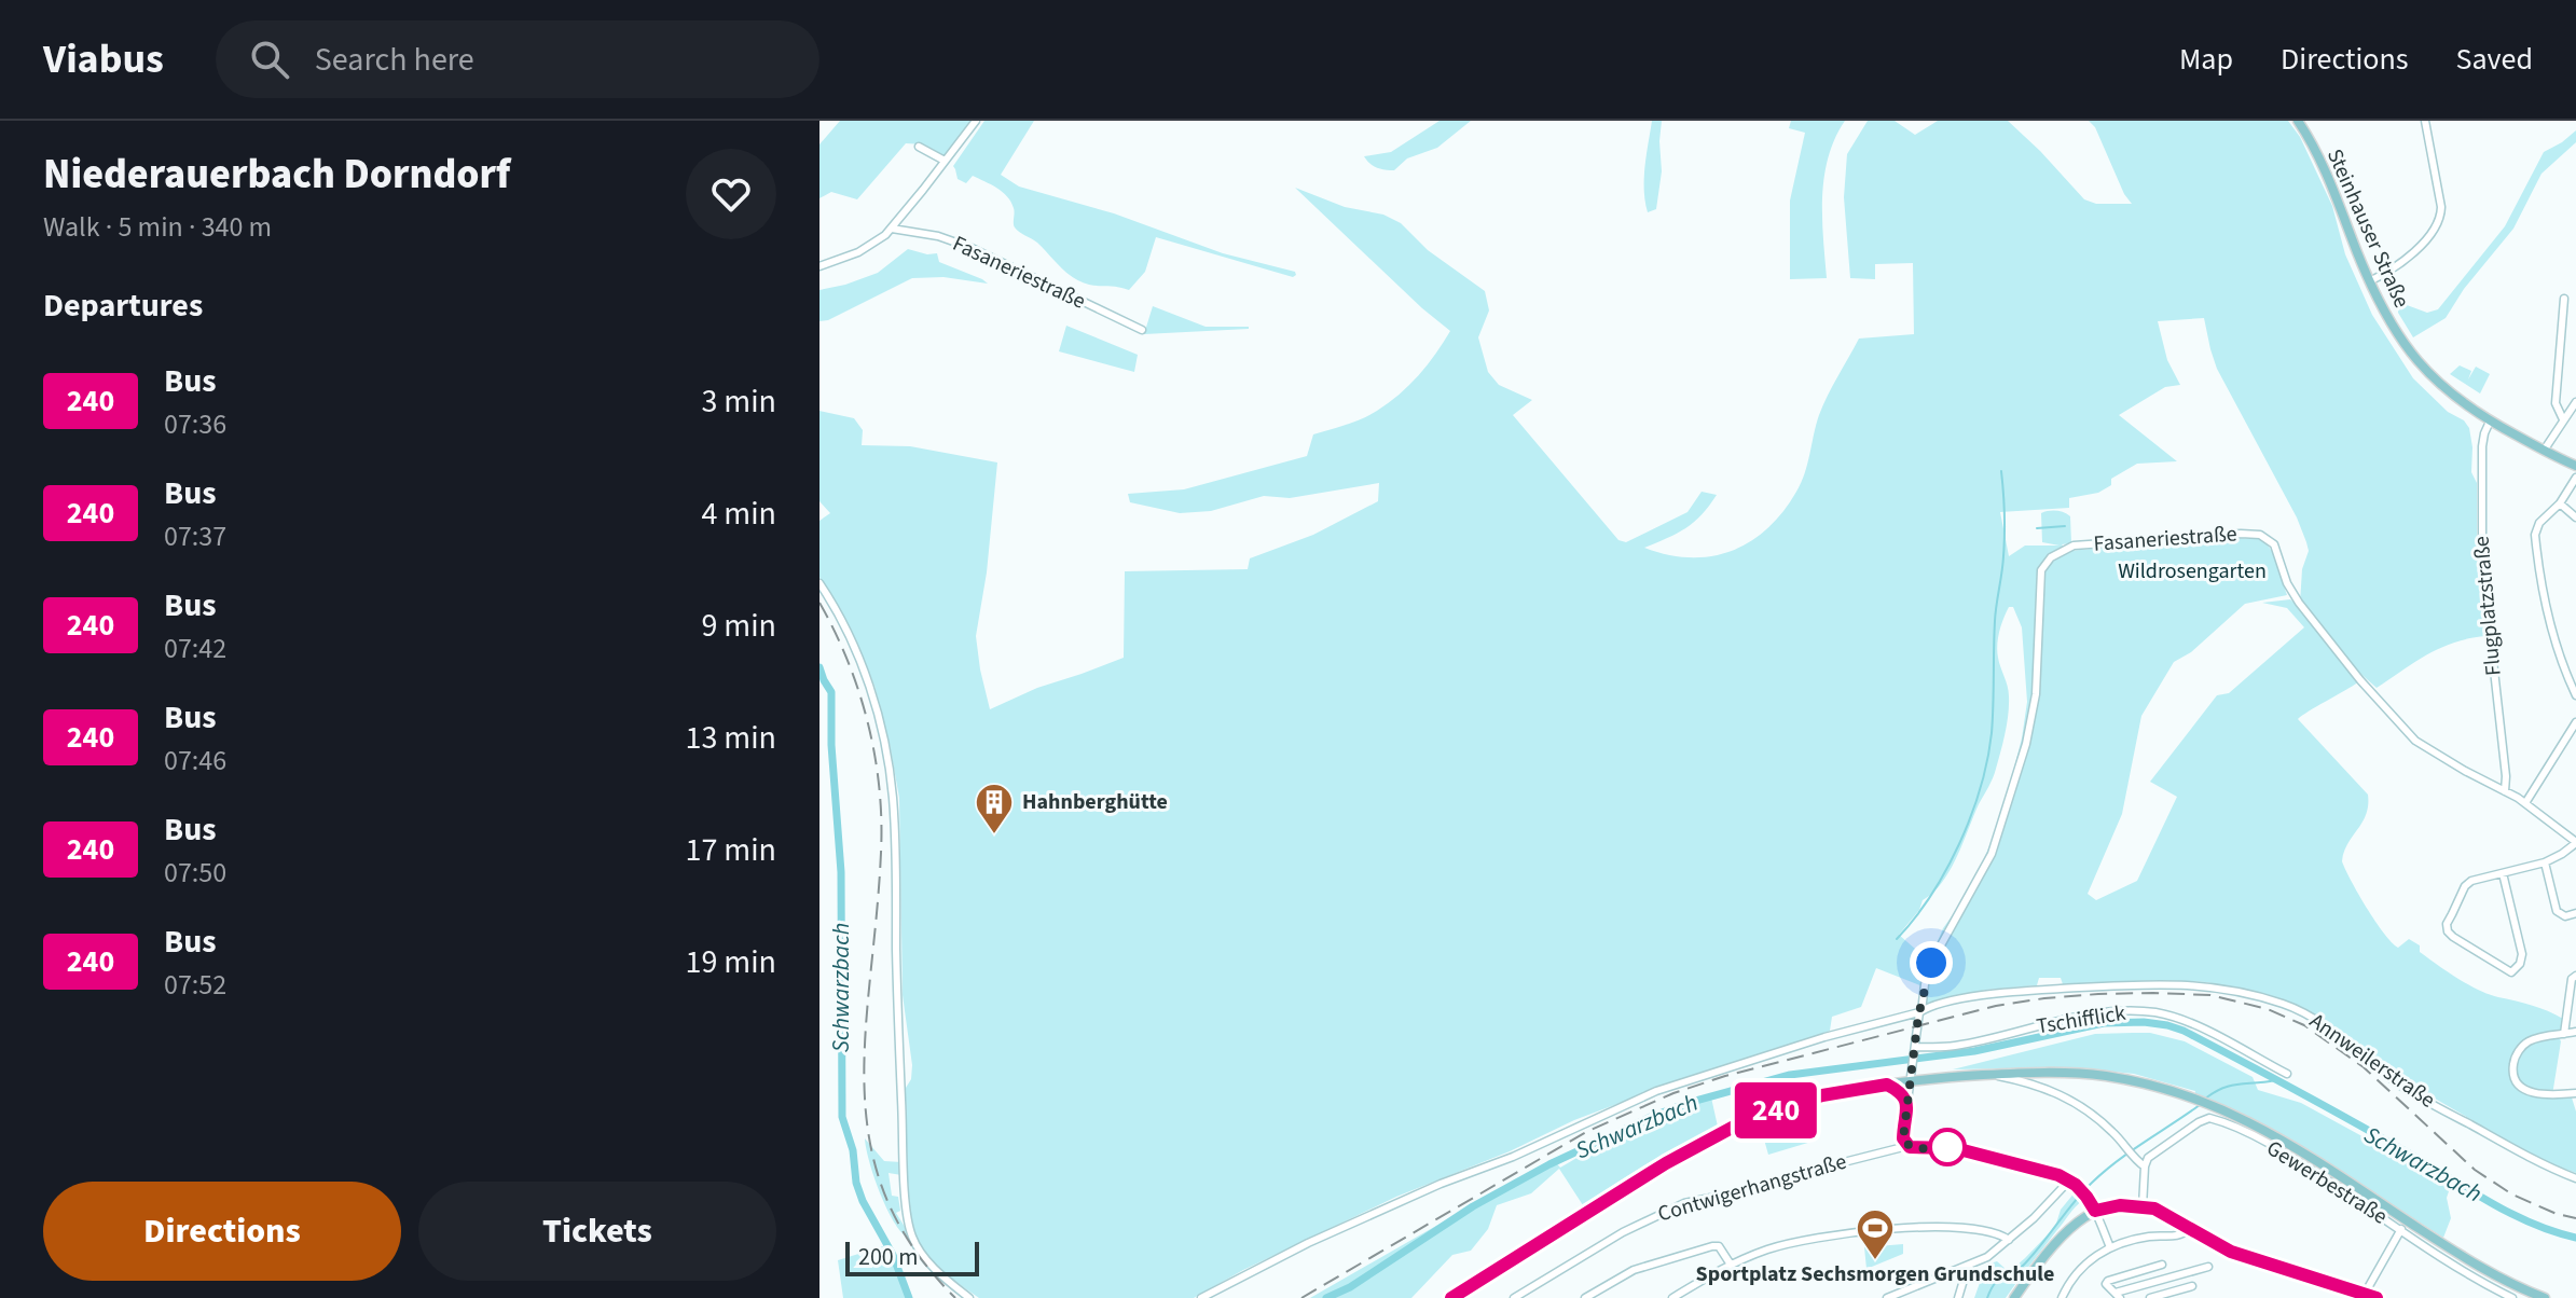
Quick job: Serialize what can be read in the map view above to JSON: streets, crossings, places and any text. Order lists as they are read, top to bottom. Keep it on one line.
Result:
{"streets":{"main road":["Steinhauser Straße"],"street":["Fasaneriestraße","Flugplatzstraße","Tschifflick","Annweilerstraße","Gewerbestraße","Contwigerhangstraße"]},"crossings":[["Steinhauser Straße","Flugplatzstraße"],["Fasaneriestraße","Flugplatzstraße"],["Fasaneriestraße","Tschifflick"],["Tschifflick","Annweilerstraße"]],"water":["Schwarzbach"],"parks":["Wildrosengarten"],"places":{"building":["Hahnberghütte"],"sports":["Sportplatz Sechsmorgen Grundschule"]},"lines":["bus line 240"],"scale_bar":"200 m","page":{"header":"Viabus","search":"Search here","nav":["Map","Directions","Saved"],"heading":[["Niederauerbach Dorndorf","Walk · 5 min · 340 m"],"Departures"],"on_map":"240","list":[{"mark":"240","name":"Bus","note":"07:36","value":"3 min"},{"mark":"240","name":"Bus","note":"07:37","value":"4 min"},{"mark":"240","name":"Bus","note":"07:42","value":"9 min"},{"mark":"240","name":"Bus","note":"07:46","value":"13 min"},{"mark":"240","name":"Bus","note":"07:50","value":"17 min"},{"mark":"240","name":"Bus","note":"07:52","value":"19 min"}],"buttons":["Directions","Tickets"],"scale":"200 m"}}
